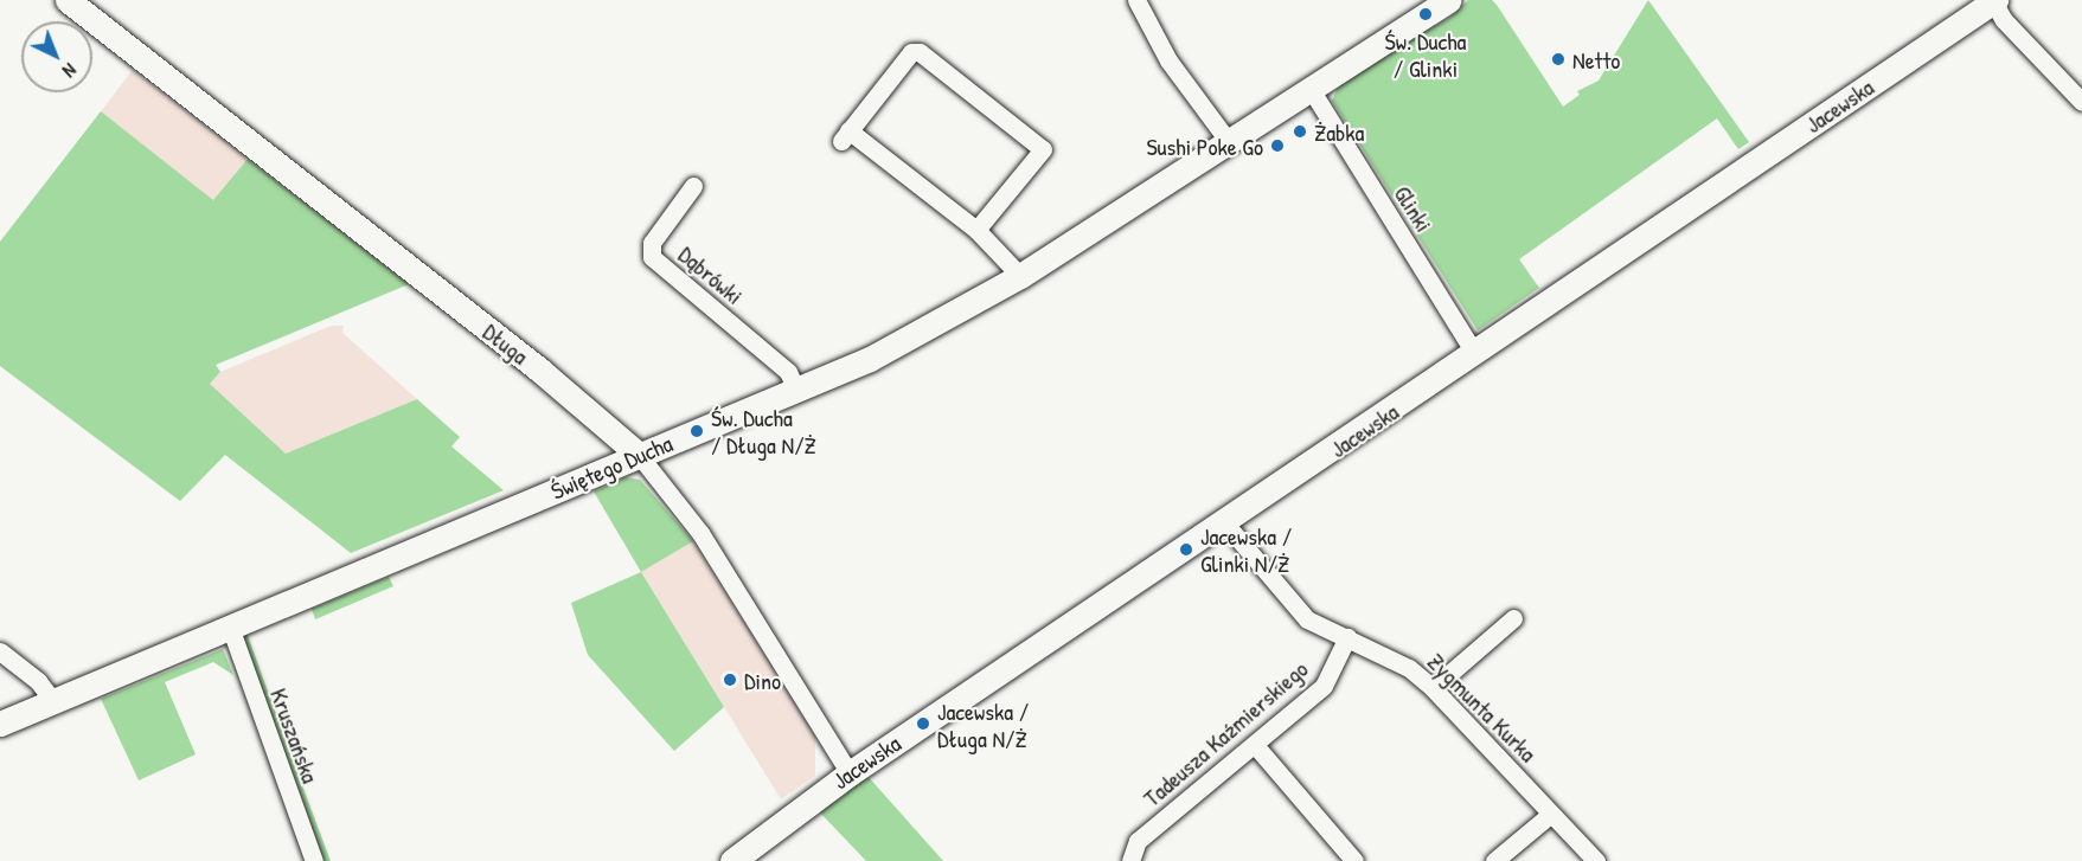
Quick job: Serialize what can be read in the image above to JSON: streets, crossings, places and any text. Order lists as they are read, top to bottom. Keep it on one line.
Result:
{"streets":{"street":["Jacewska","Glinki","Dąbrówki","Długa","Świętego Ducha","Zygmunta Kurka","Tadeusza Kaźmierskiego","Kruszańska"]},"crossings":[["Jacewska","Glinki"],["Jacewska","Długa"],["Jacewska","Zygmunta Kurka"],["Glinki","Świętego Ducha"],["Dąbrówki","Świętego Ducha"],["Długa","Świętego Ducha"],["Świętego Ducha","Kruszańska"],["Zygmunta Kurka","Tadeusza Kaźmierskiego"]],"places":["Św. Ducha / Glinki","Netto","Żabka","Sushi Poke Go","Św. Ducha / Długa N/Ż","Jacewska / Glinki N/Ż","Dino","Jacewska / Długa N/Ż"],"north":"bottom right"}
